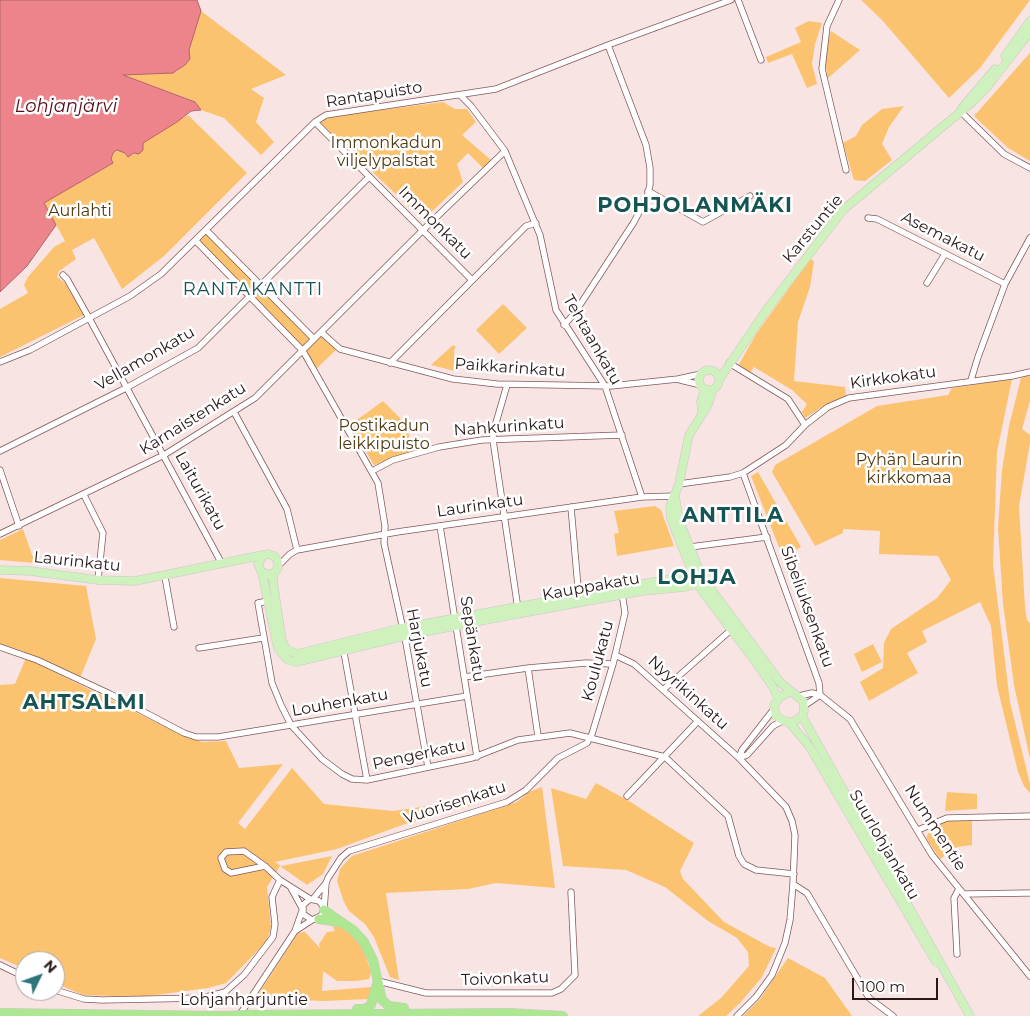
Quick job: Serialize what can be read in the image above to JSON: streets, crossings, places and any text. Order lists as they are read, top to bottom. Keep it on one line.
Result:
{"streets":{"highway":["Lohjanharjuntie"],"main road":["Karstuntie","Laurinkatu","Kauppakatu","Suurlohjankatu"],"street":["Rantapuisto","Immonkatu","Asemakatu","Tehtaankatu","Vellamonkatu","Paikkarinkatu","Kirkkokatu","Karnaistenkatu","Nahkurinkatu","Laiturikatu","Sibeliuksenkatu","Sepänkatu","Harjukatu","Koulukatu","Nyyrikinkatu","Louhenkatu","Pengerkatu","Vuorisenkatu","Nummentie","Toivonkatu"]},"crossings":[["Rantapuisto","Immonkatu"],["Rantapuisto","Tehtaankatu"],["Rantapuisto","Laiturikatu"],["Rantapuisto","Harjukatu"],["Immonkatu","Vellamonkatu"],["Immonkatu","Karnaistenkatu"],["Karstuntie","Paikkarinkatu"],["Tehtaankatu","Paikkarinkatu"],["Tehtaankatu","Karnaistenkatu"],["Tehtaankatu","Nahkurinkatu"],["Tehtaankatu","Laurinkatu"],["Vellamonkatu","Laiturikatu"],["Vellamonkatu","Harjukatu"],["Paikkarinkatu","Karnaistenkatu"],["Kirkkokatu","Sibeliuksenkatu"],["Karnaistenkatu","Laiturikatu"],["Karnaistenkatu","Harjukatu"],["Nahkurinkatu","Harjukatu"],["Laiturikatu","Laurinkatu"],["Laurinkatu","Kauppakatu"],["Laurinkatu","Sepänkatu"],["Laurinkatu","Harjukatu"],["Kauppakatu","Sepänkatu"],["Kauppakatu","Harjukatu"],["Kauppakatu","Koulukatu"],["Sibeliuksenkatu","Nummentie"],["Sepänkatu","Louhenkatu"],["Sepänkatu","Pengerkatu"],["Harjukatu","Louhenkatu"],["Harjukatu","Pengerkatu"],["Koulukatu","Nyyrikinkatu"],["Koulukatu","Pengerkatu"],["Koulukatu","Vuorisenkatu"],["Pengerkatu","Vuorisenkatu"]],"districts":["POHJOLANMÄKI","RANTAKANTTI","ANTTILA","LOHJA","AHTSALMI"],"water":["Lohjanjärvi"],"parks":["Immonkadun viljelypalstat","Aurlahti","Postikadun leikkipuisto","Pyhän Laurin kirkkomaa"],"scale_bar":"100 m","north":"top right"}
